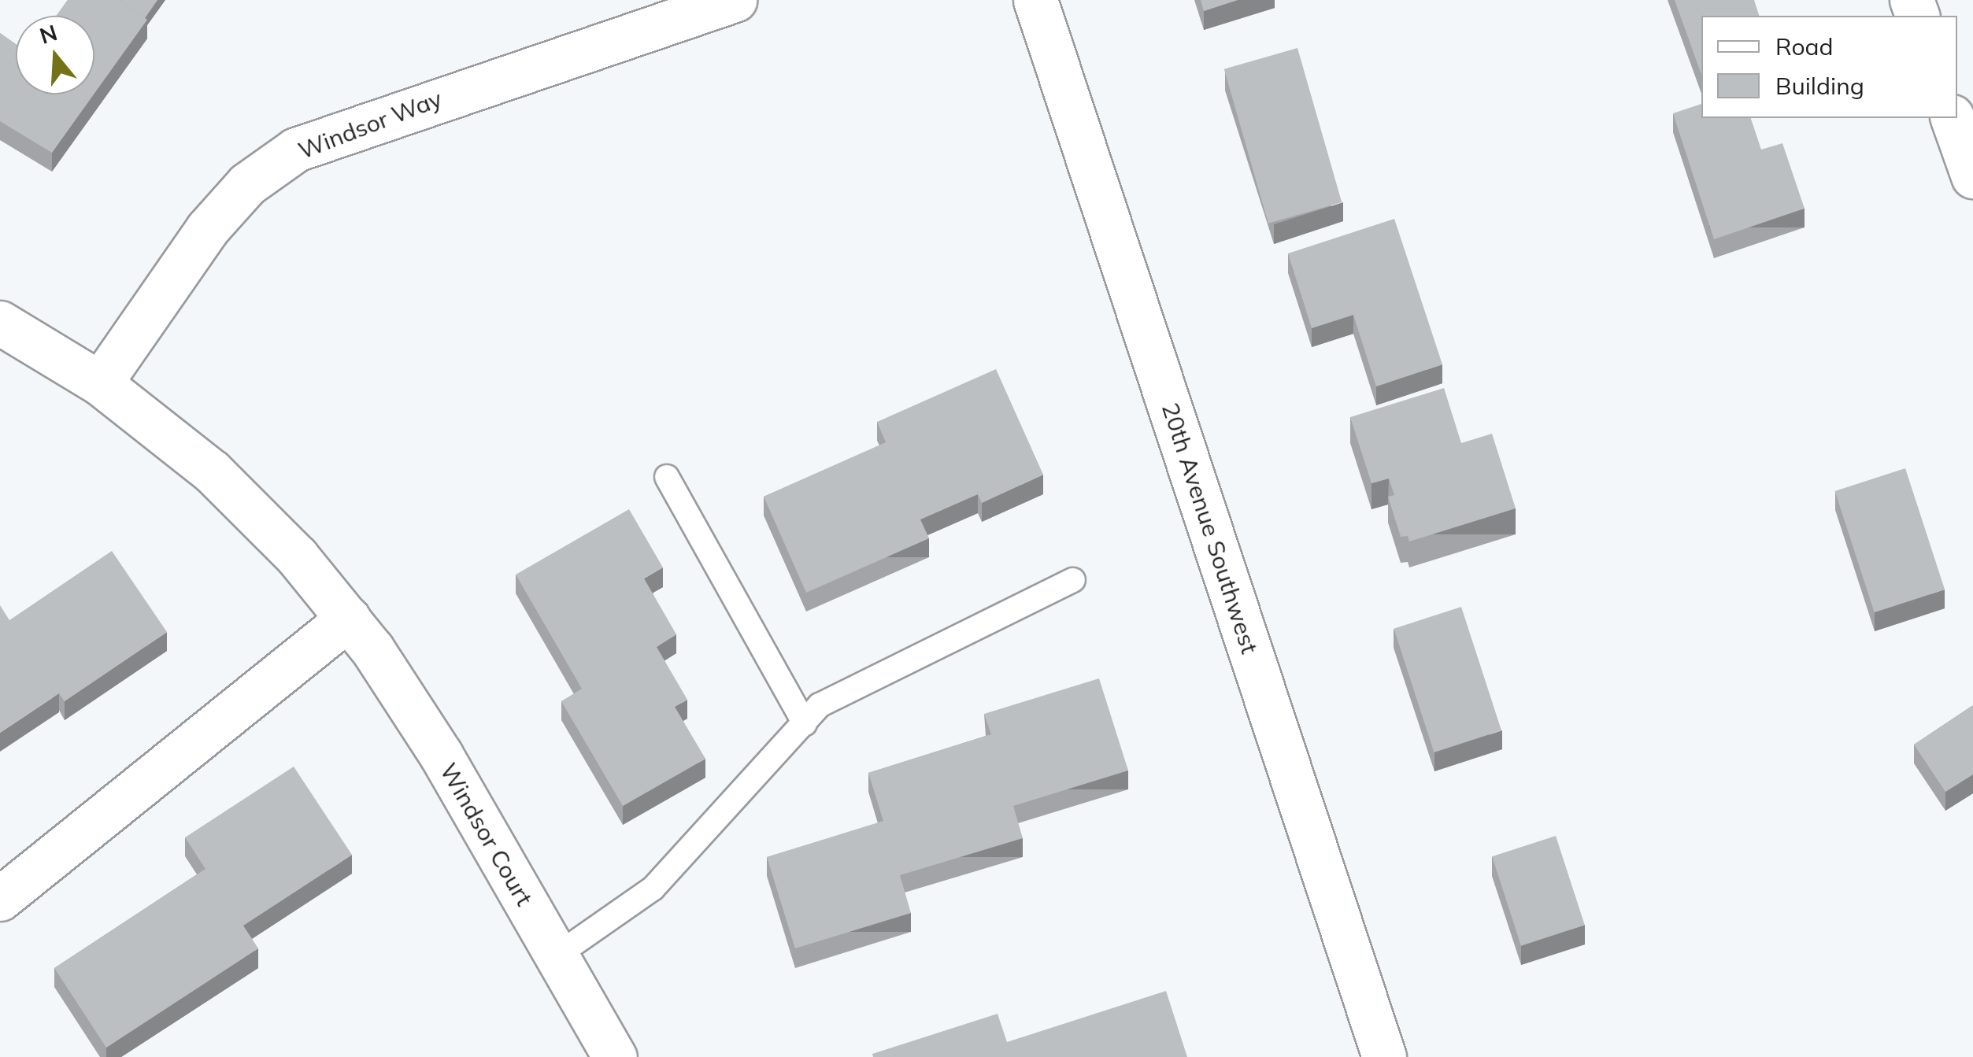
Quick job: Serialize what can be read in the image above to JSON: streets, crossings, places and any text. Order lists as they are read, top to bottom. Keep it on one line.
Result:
{"streets":{"street":["Windsor Way","20th Avenue Southwest","Windsor Court"]},"crossings":[["Windsor Way","Windsor Court"]],"legend":["Road","Building"],"north":"top"}
